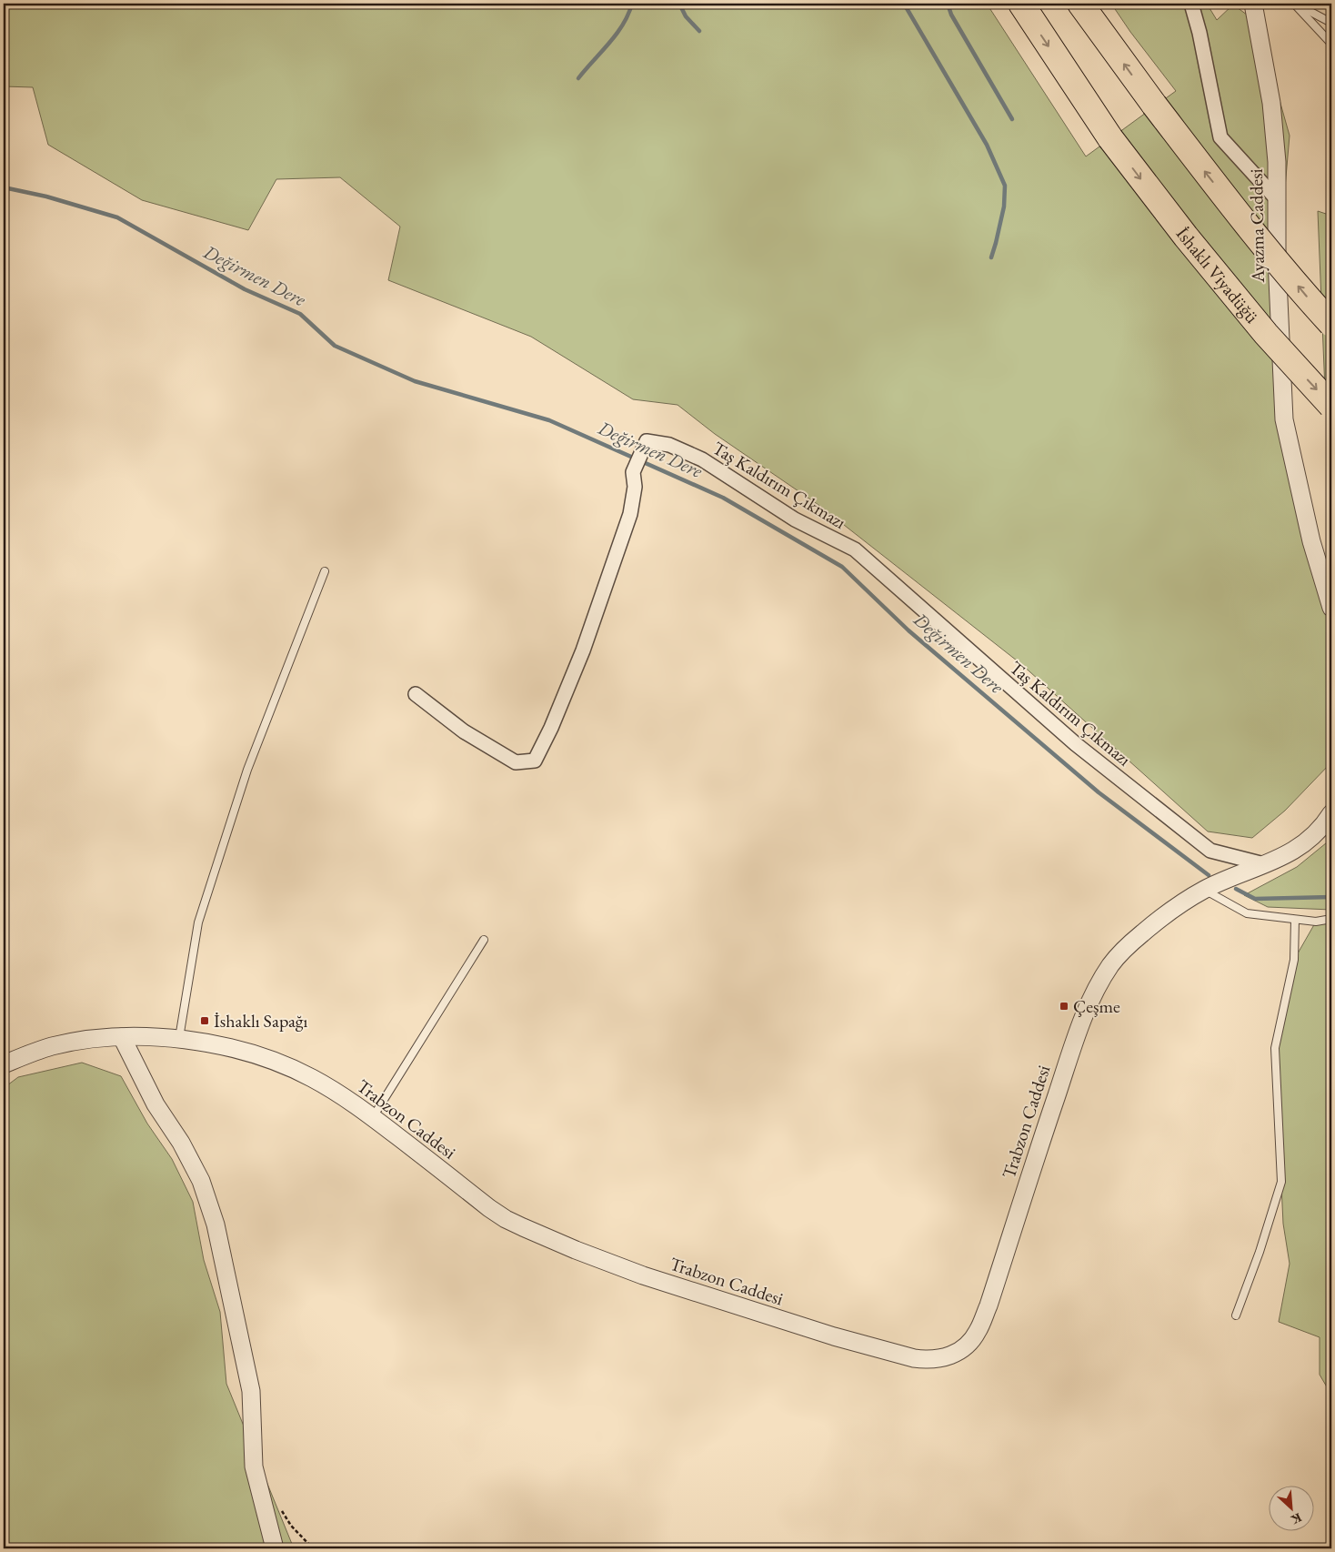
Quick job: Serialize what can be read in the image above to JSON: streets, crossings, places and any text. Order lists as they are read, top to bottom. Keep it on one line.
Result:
{"streets":{"highway":["İshaklı Viyadüğü"],"street":["Ayazma Caddesi","Taş Kaldırım Çıkmazı","Trabzon Caddesi"]},"water":["Değirmen Dere"],"places":{"transit":["Çeşme","İshaklı Sapağı"]},"north":"bottom right"}
